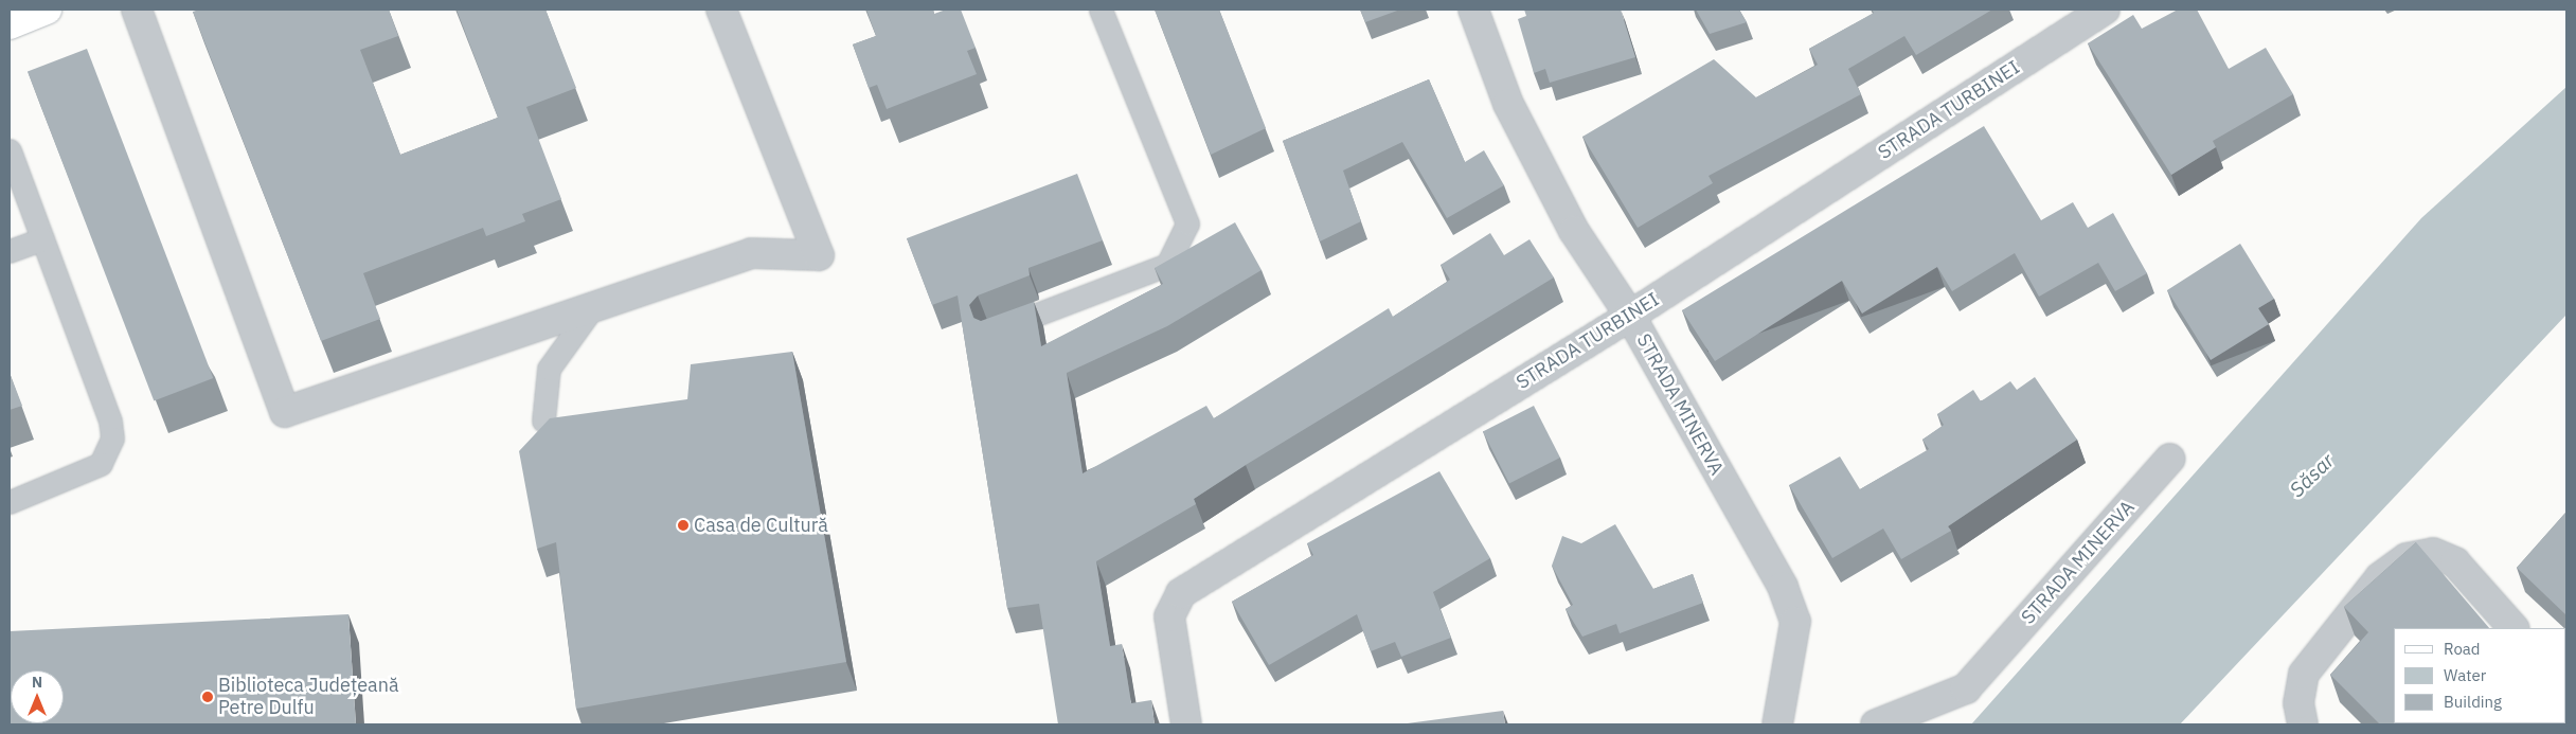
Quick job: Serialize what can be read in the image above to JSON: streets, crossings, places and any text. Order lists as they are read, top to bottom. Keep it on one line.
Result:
{"streets":{"street":["STRADA TURBINEI","STRADA MINERVA"]},"crossings":[["STRADA TURBINEI","STRADA MINERVA"]],"water":["Săsar"],"places":["Casa de Cultură","Biblioteca Județeană Petre Dulfu"],"legend":["Road","Water","Building"],"north":"top"}
